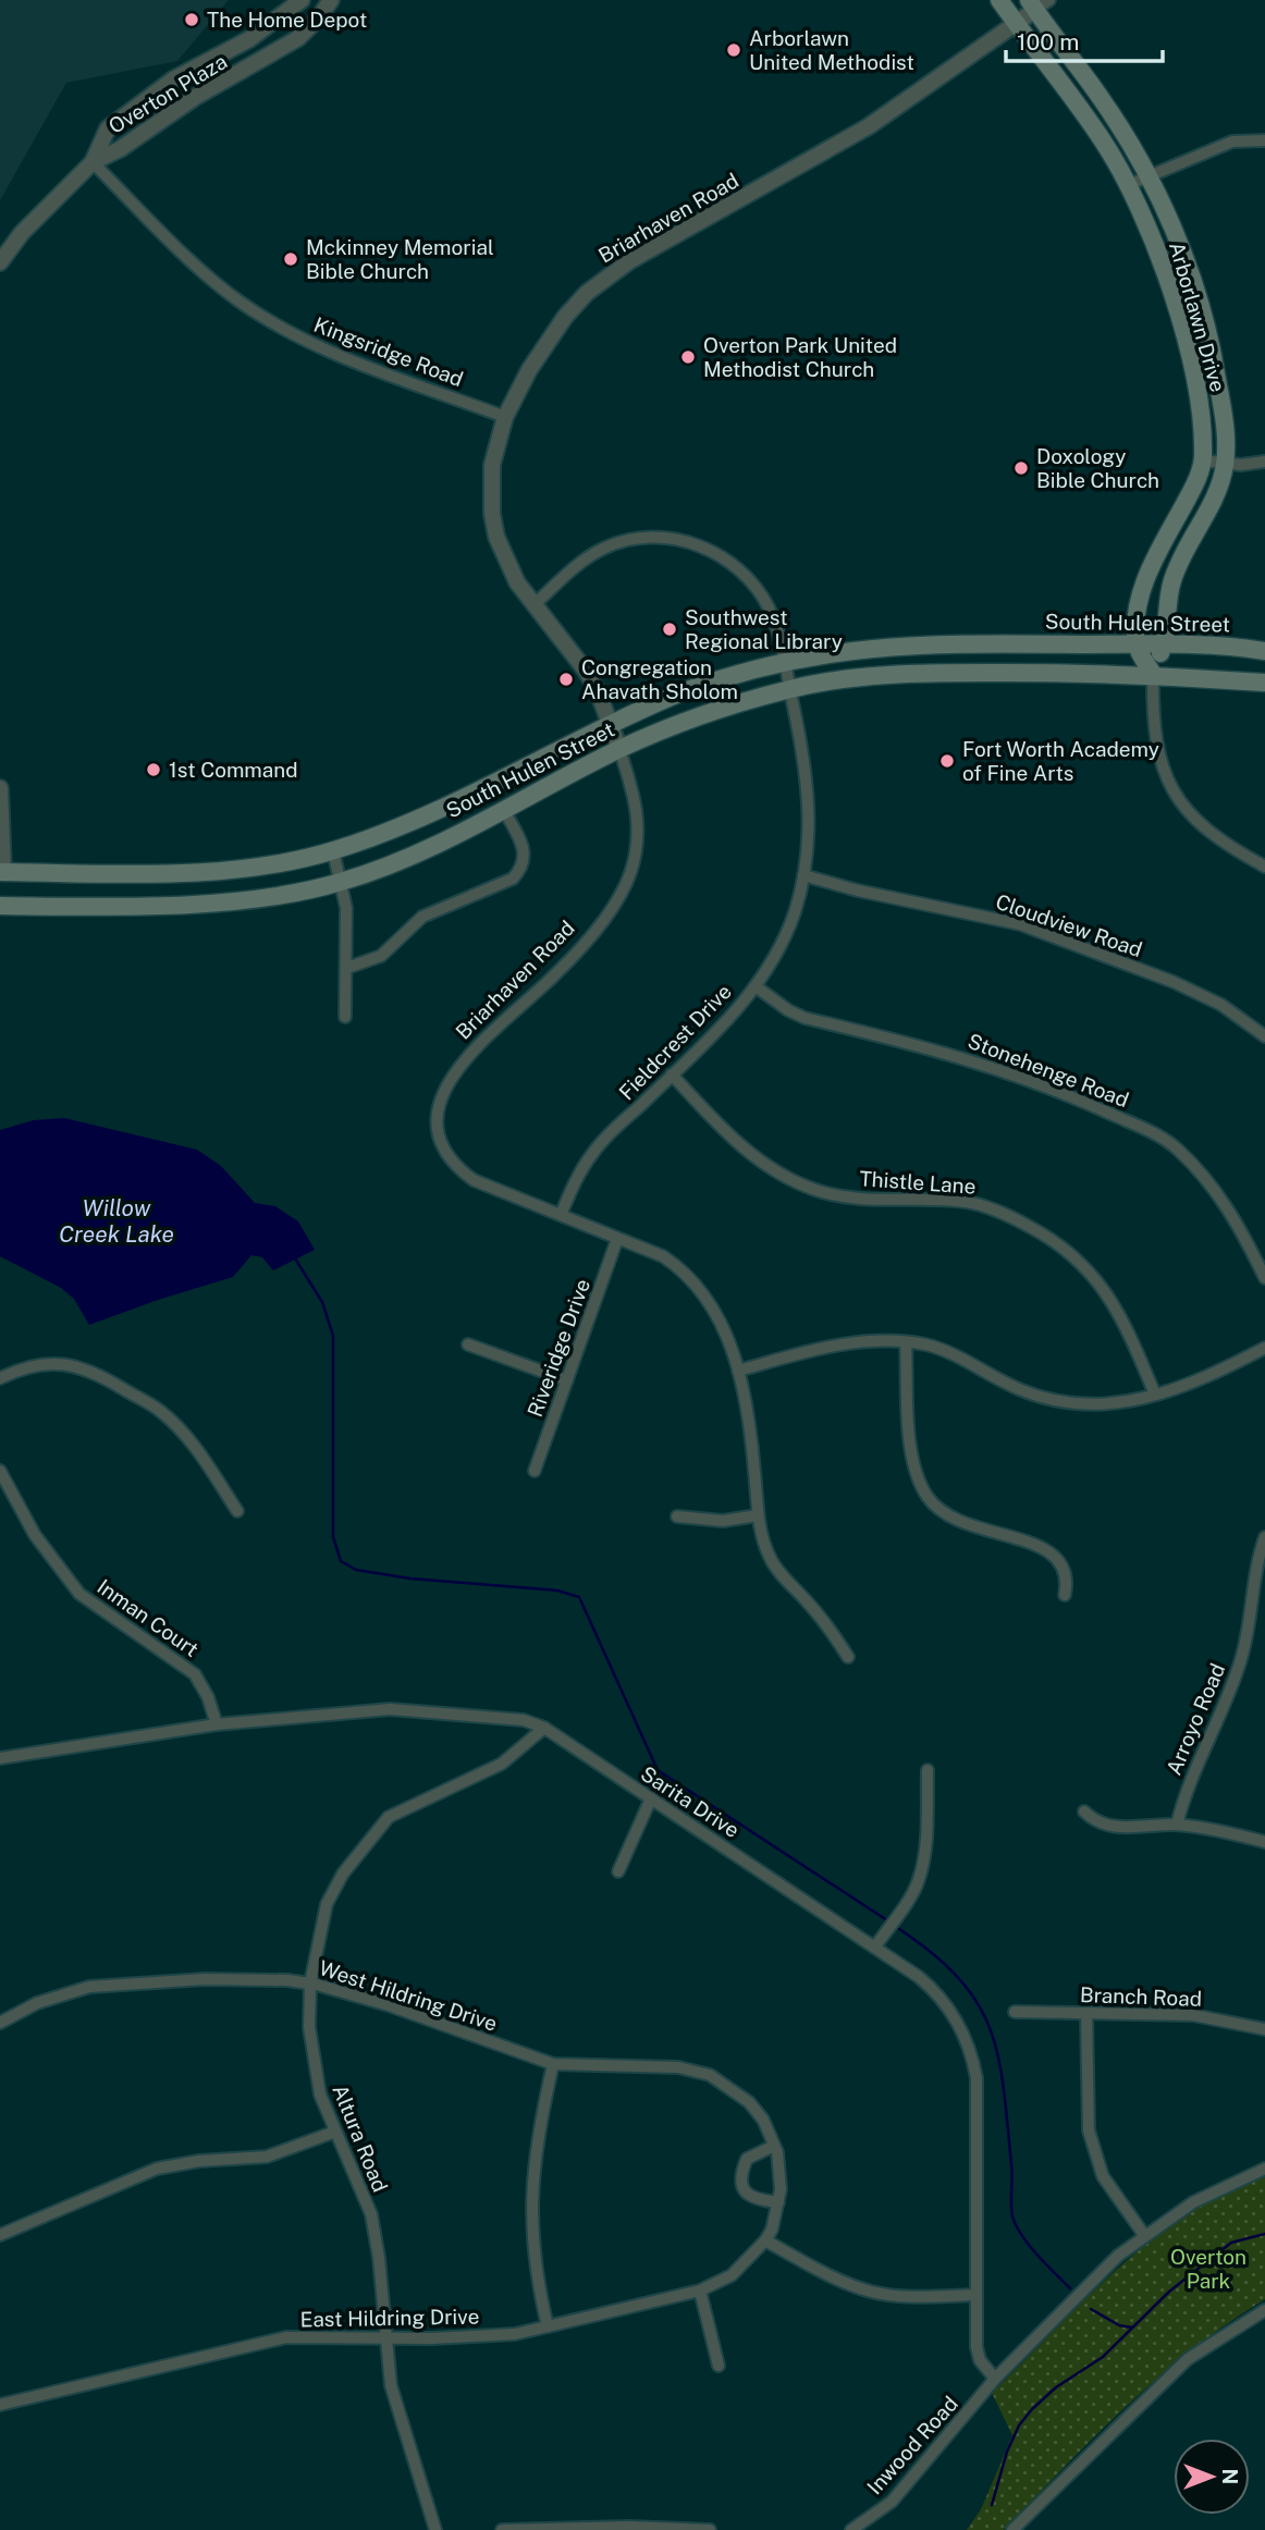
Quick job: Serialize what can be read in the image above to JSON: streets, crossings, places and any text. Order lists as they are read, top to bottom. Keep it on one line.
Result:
{"streets":{"main road":["Arborlawn Drive","South Hulen Street"],"street":["Overton Plaza","Briarhaven Road","Kingsridge Road","Cloudview Road","Fieldcrest Drive","Stonehenge Road","Thistle Lane","Riveridge Drive","Inman Court","Arroyo Road","Sarita Drive","West Hildring Drive","Branch Road","Altura Road","East Hildring Drive","Inwood Road"]},"crossings":[["Overton Plaza","Kingsridge Road"],["Briarhaven Road","Arborlawn Drive"],["Briarhaven Road","Kingsridge Road"],["Briarhaven Road","South Hulen Street"],["Briarhaven Road","Fieldcrest Drive"],["Briarhaven Road","Riveridge Drive"],["Arborlawn Drive","South Hulen Street"],["South Hulen Street","Fieldcrest Drive"],["Cloudview Road","Fieldcrest Drive"],["Fieldcrest Drive","Stonehenge Road"],["Fieldcrest Drive","Thistle Lane"],["Inman Court","Sarita Drive"],["Sarita Drive","Altura Road"],["Sarita Drive","Inwood Road"],["West Hildring Drive","Altura Road"],["West Hildring Drive","East Hildring Drive"],["Altura Road","East Hildring Drive"]],"water":["Willow Creek Lake"],"parks":["Overton Park"],"places":["The Home Depot","Arborlawn United Methodist","Mckinney Memorial Bible Church","Overton Park United Methodist Church","Doxology Bible Church","Southwest Regional Library","Congregation Ahavath Sholom","Fort Worth Academy of Fine Arts","1st Command"],"scale_bar":"100 m","north":"right"}
